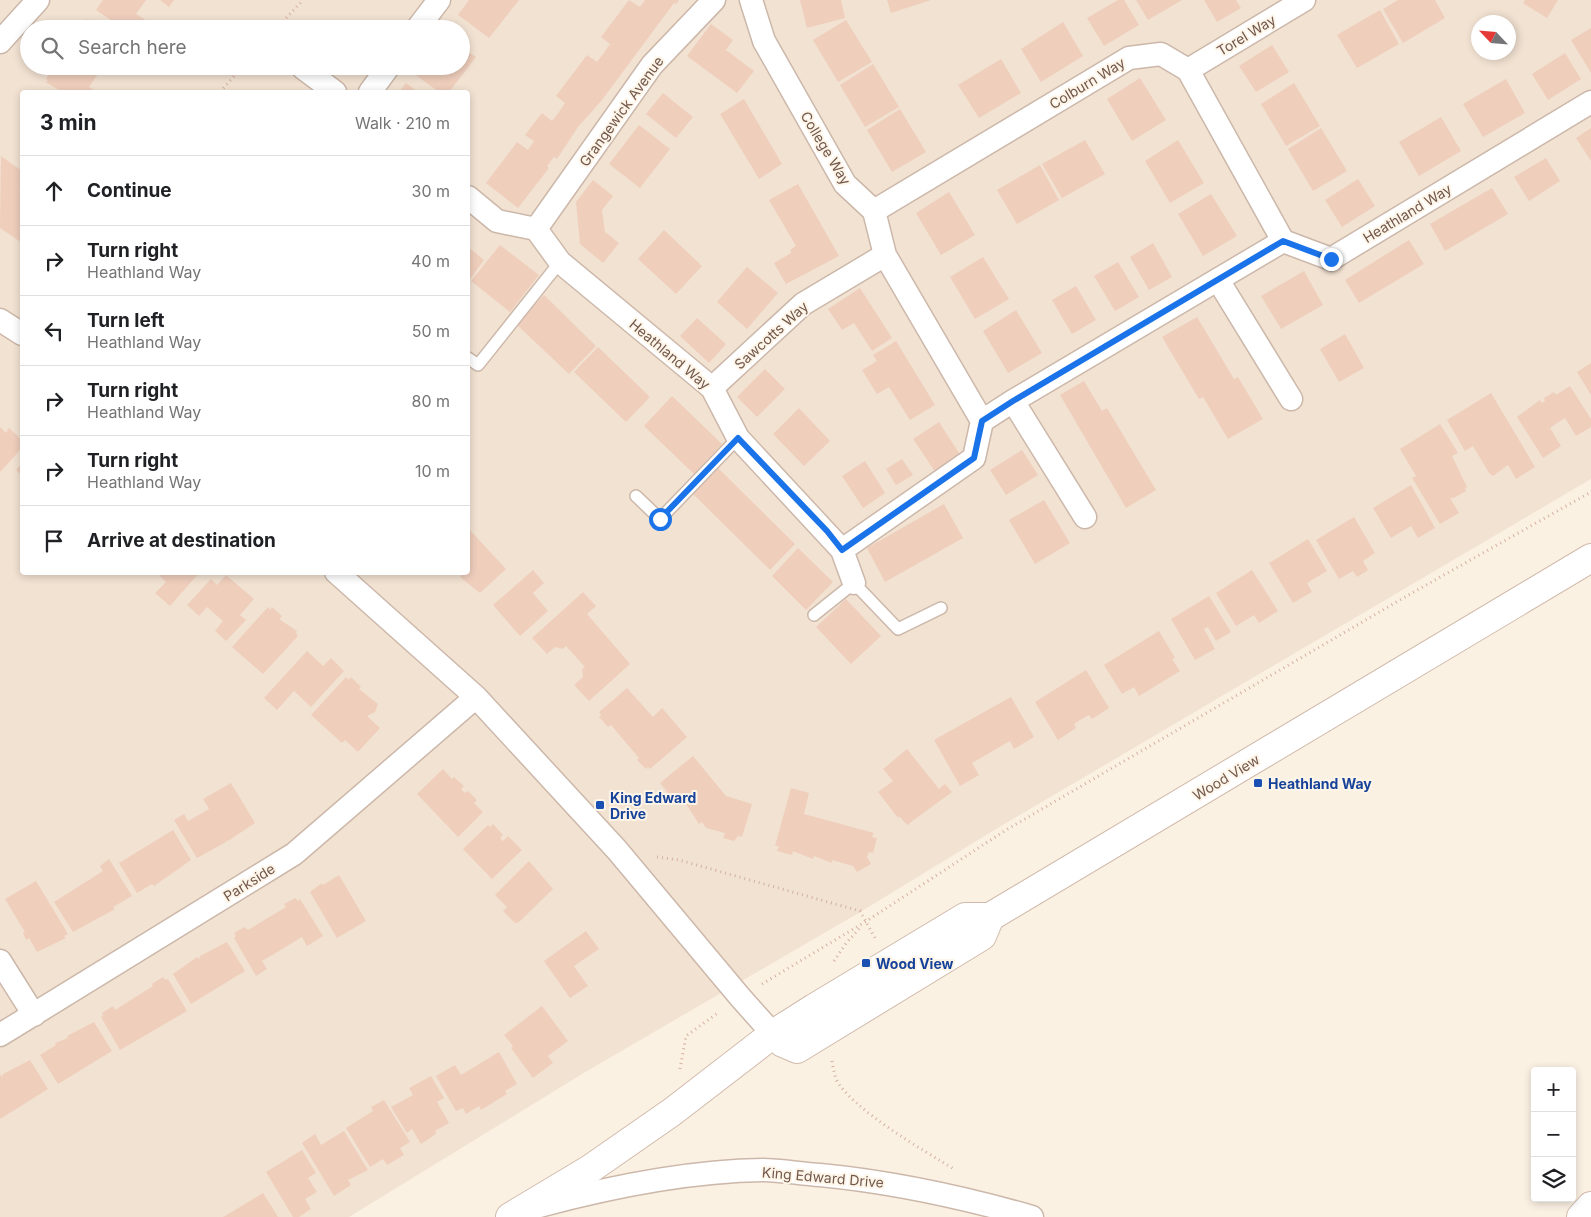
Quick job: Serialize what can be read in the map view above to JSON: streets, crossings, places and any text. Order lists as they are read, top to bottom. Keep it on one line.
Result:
{"streets":{"main road":["Wood View"],"street":["Torel Way","Colburn Way","Grangewick Avenue","College Way","Heathland Way","Sawcotts Way","Parkside","King Edward Drive"]},"crossings":[["Torel Way","Colburn Way"],["Colburn Way","College Way"],["Grangewick Avenue","Heathland Way"],["Heathland Way","Sawcotts Way"]],"places":{"transit":["Heathland Way","King Edward Drive","Wood View"]},"north":"top left","page":{"search":"Search here","heading":["3 min","Walk · 210 m"],"list":[["Continue","30 m"],["Turn right","Heathland Way","40 m"],["Turn left","Heathland Way","50 m"],["Turn right","Heathland Way","80 m"],["Turn right","Heathland Way","10 m"],"Arrive at destination"],"map_buttons":["+","−"]}}
